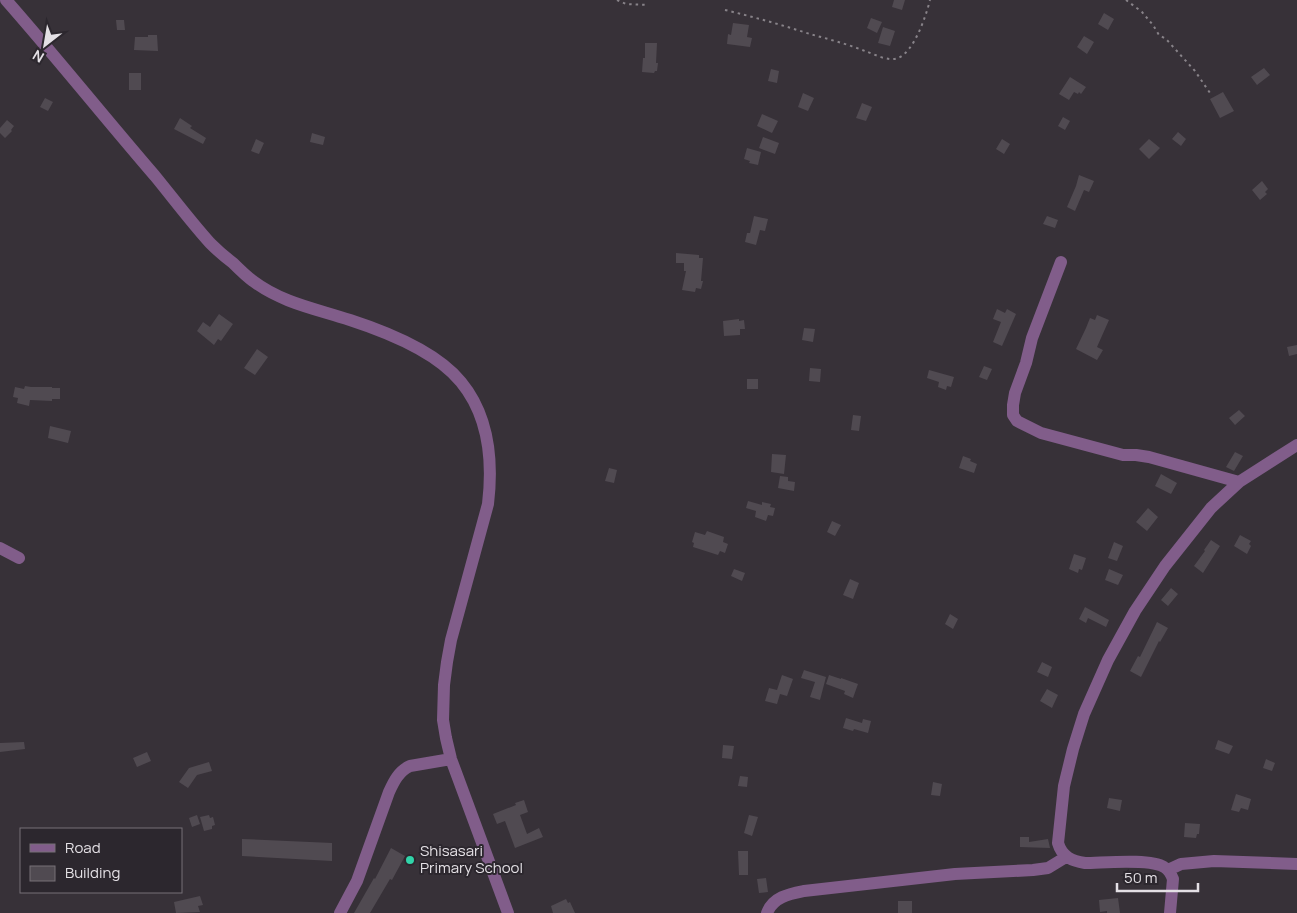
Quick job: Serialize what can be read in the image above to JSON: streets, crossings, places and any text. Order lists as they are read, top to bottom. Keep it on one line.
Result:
{"places":["Shisasari Primary School"],"legend":["Road","Building"],"scale_bar":"50 m","north":"bottom left"}
